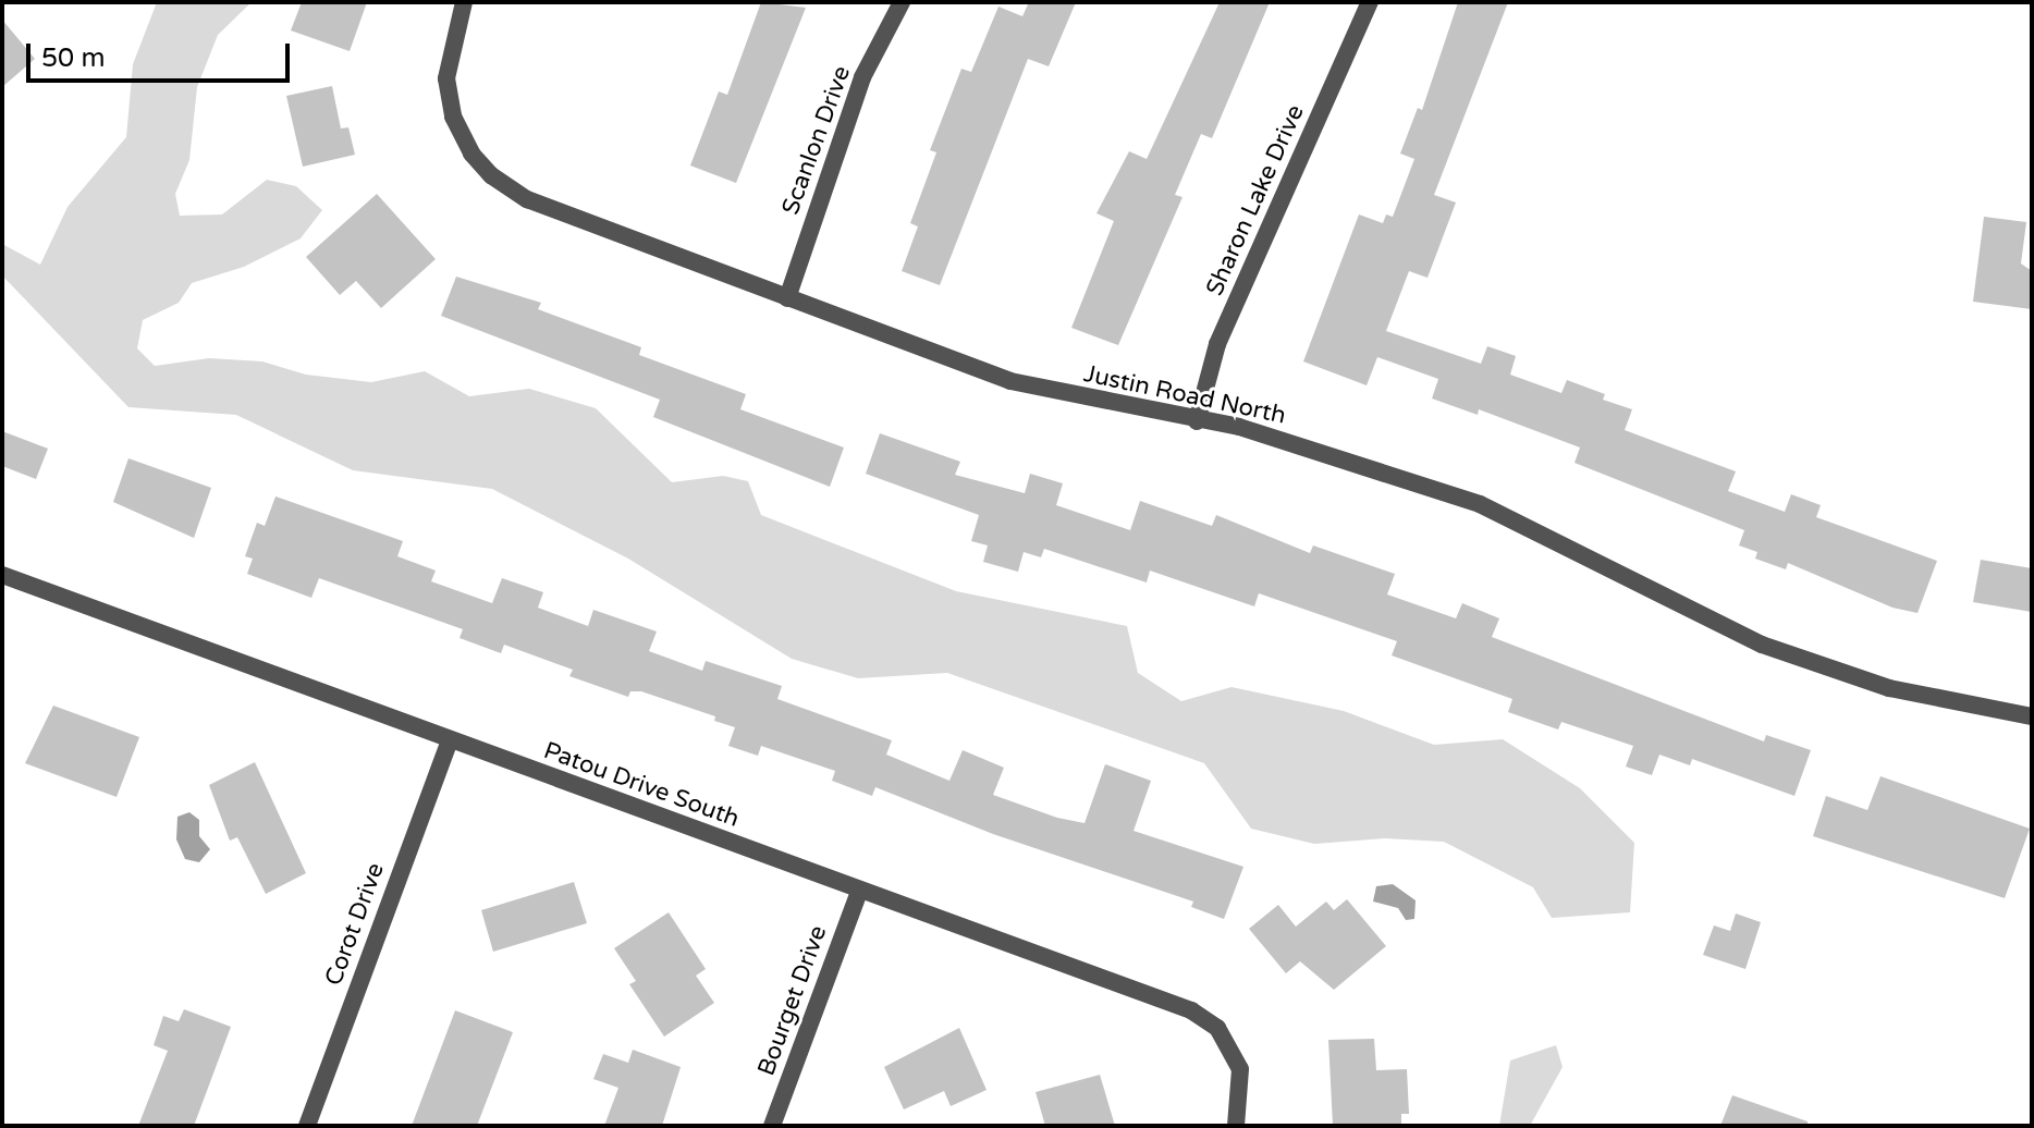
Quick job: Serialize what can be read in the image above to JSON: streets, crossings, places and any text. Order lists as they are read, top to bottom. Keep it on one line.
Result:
{"streets":{"street":["Scanlon Drive","Sharon Lake Drive","Justin Road North","Patou Drive South","Corot Drive","Bourget Drive"]},"crossings":[["Scanlon Drive","Justin Road North"],["Sharon Lake Drive","Justin Road North"],["Patou Drive South","Corot Drive"],["Patou Drive South","Bourget Drive"]],"scale_bar":"50 m"}
